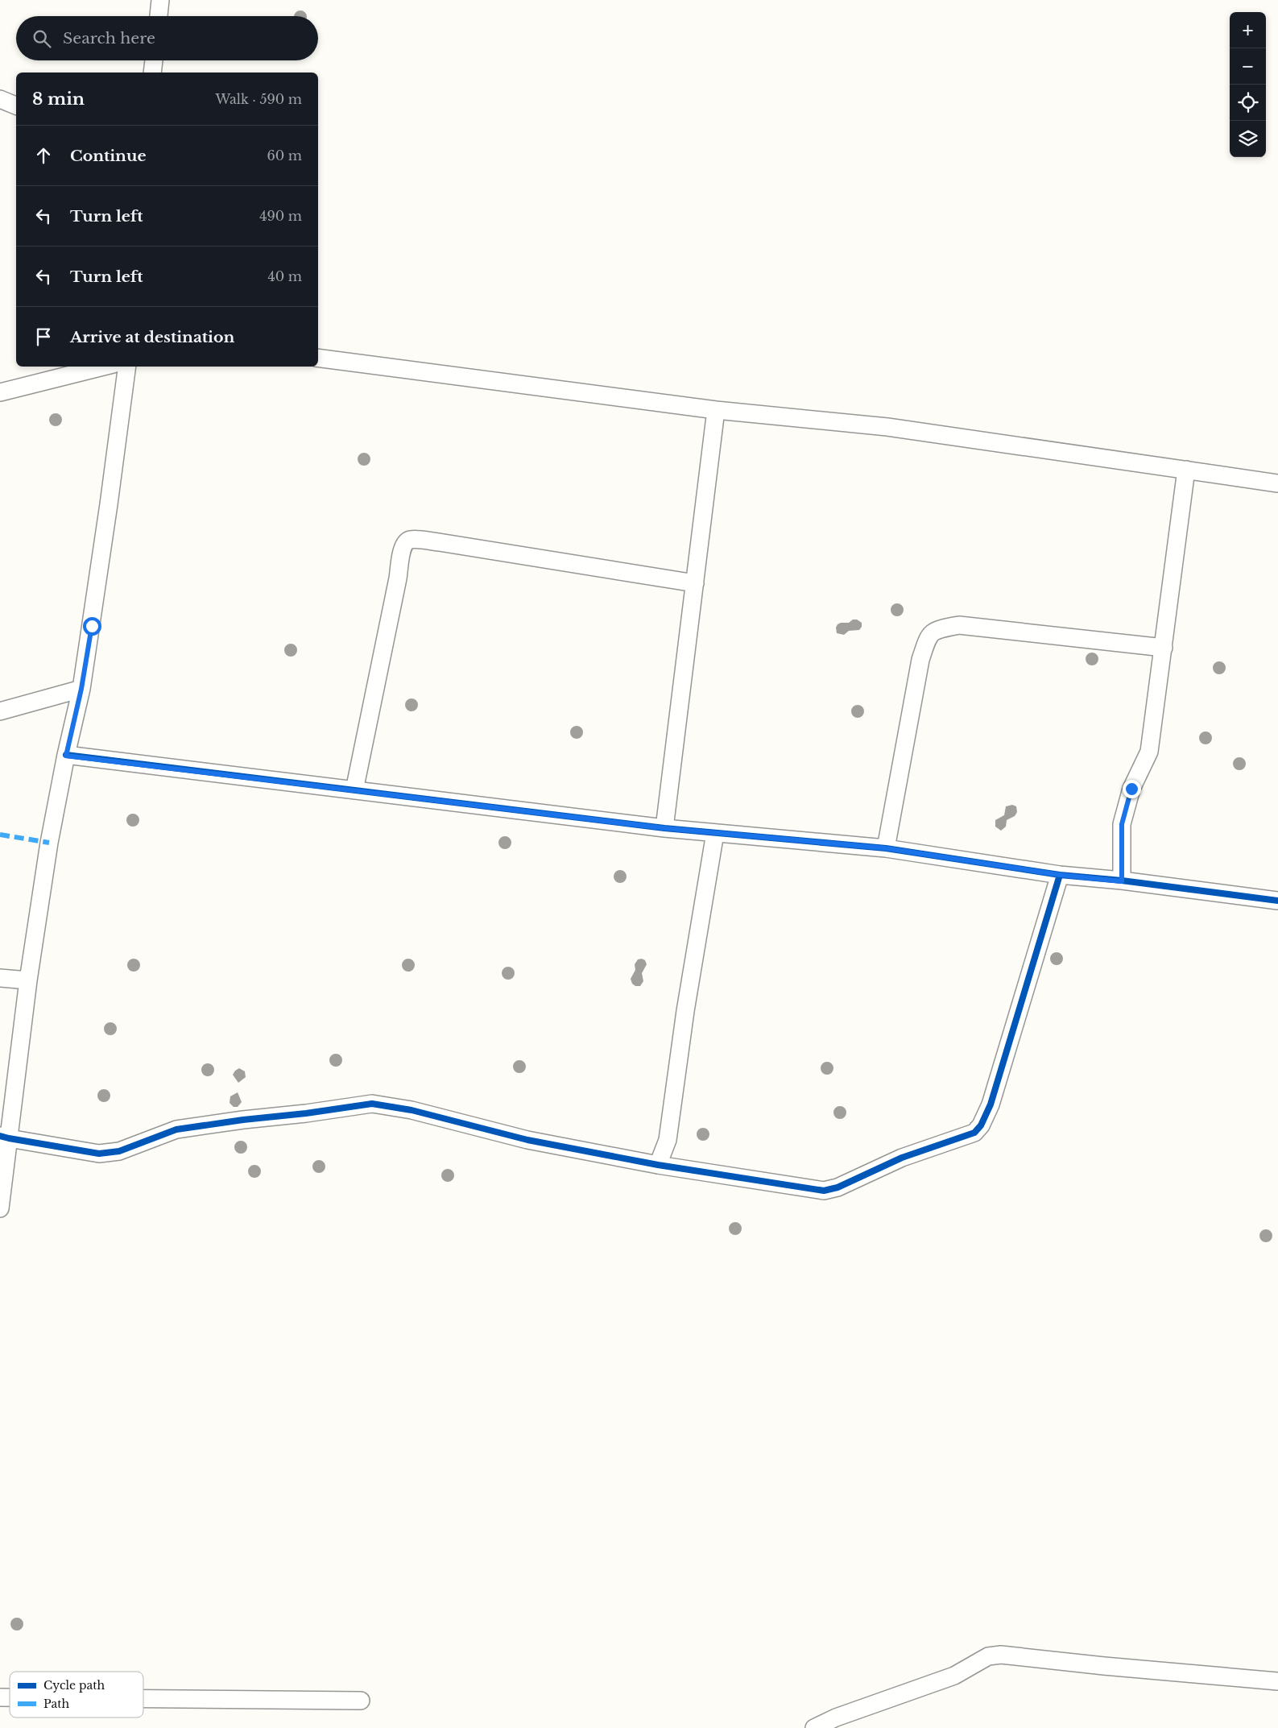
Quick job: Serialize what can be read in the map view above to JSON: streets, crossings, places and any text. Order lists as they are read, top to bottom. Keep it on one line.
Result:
{"legend":["Cycle path","Path"],"page":{"map_buttons":["+","−"],"search":"Search here","heading":["8 min","Walk · 590 m"],"list":[["Continue","60 m"],["Turn left","490 m"],["Turn left","40 m"],"Arrive at destination"]}}
